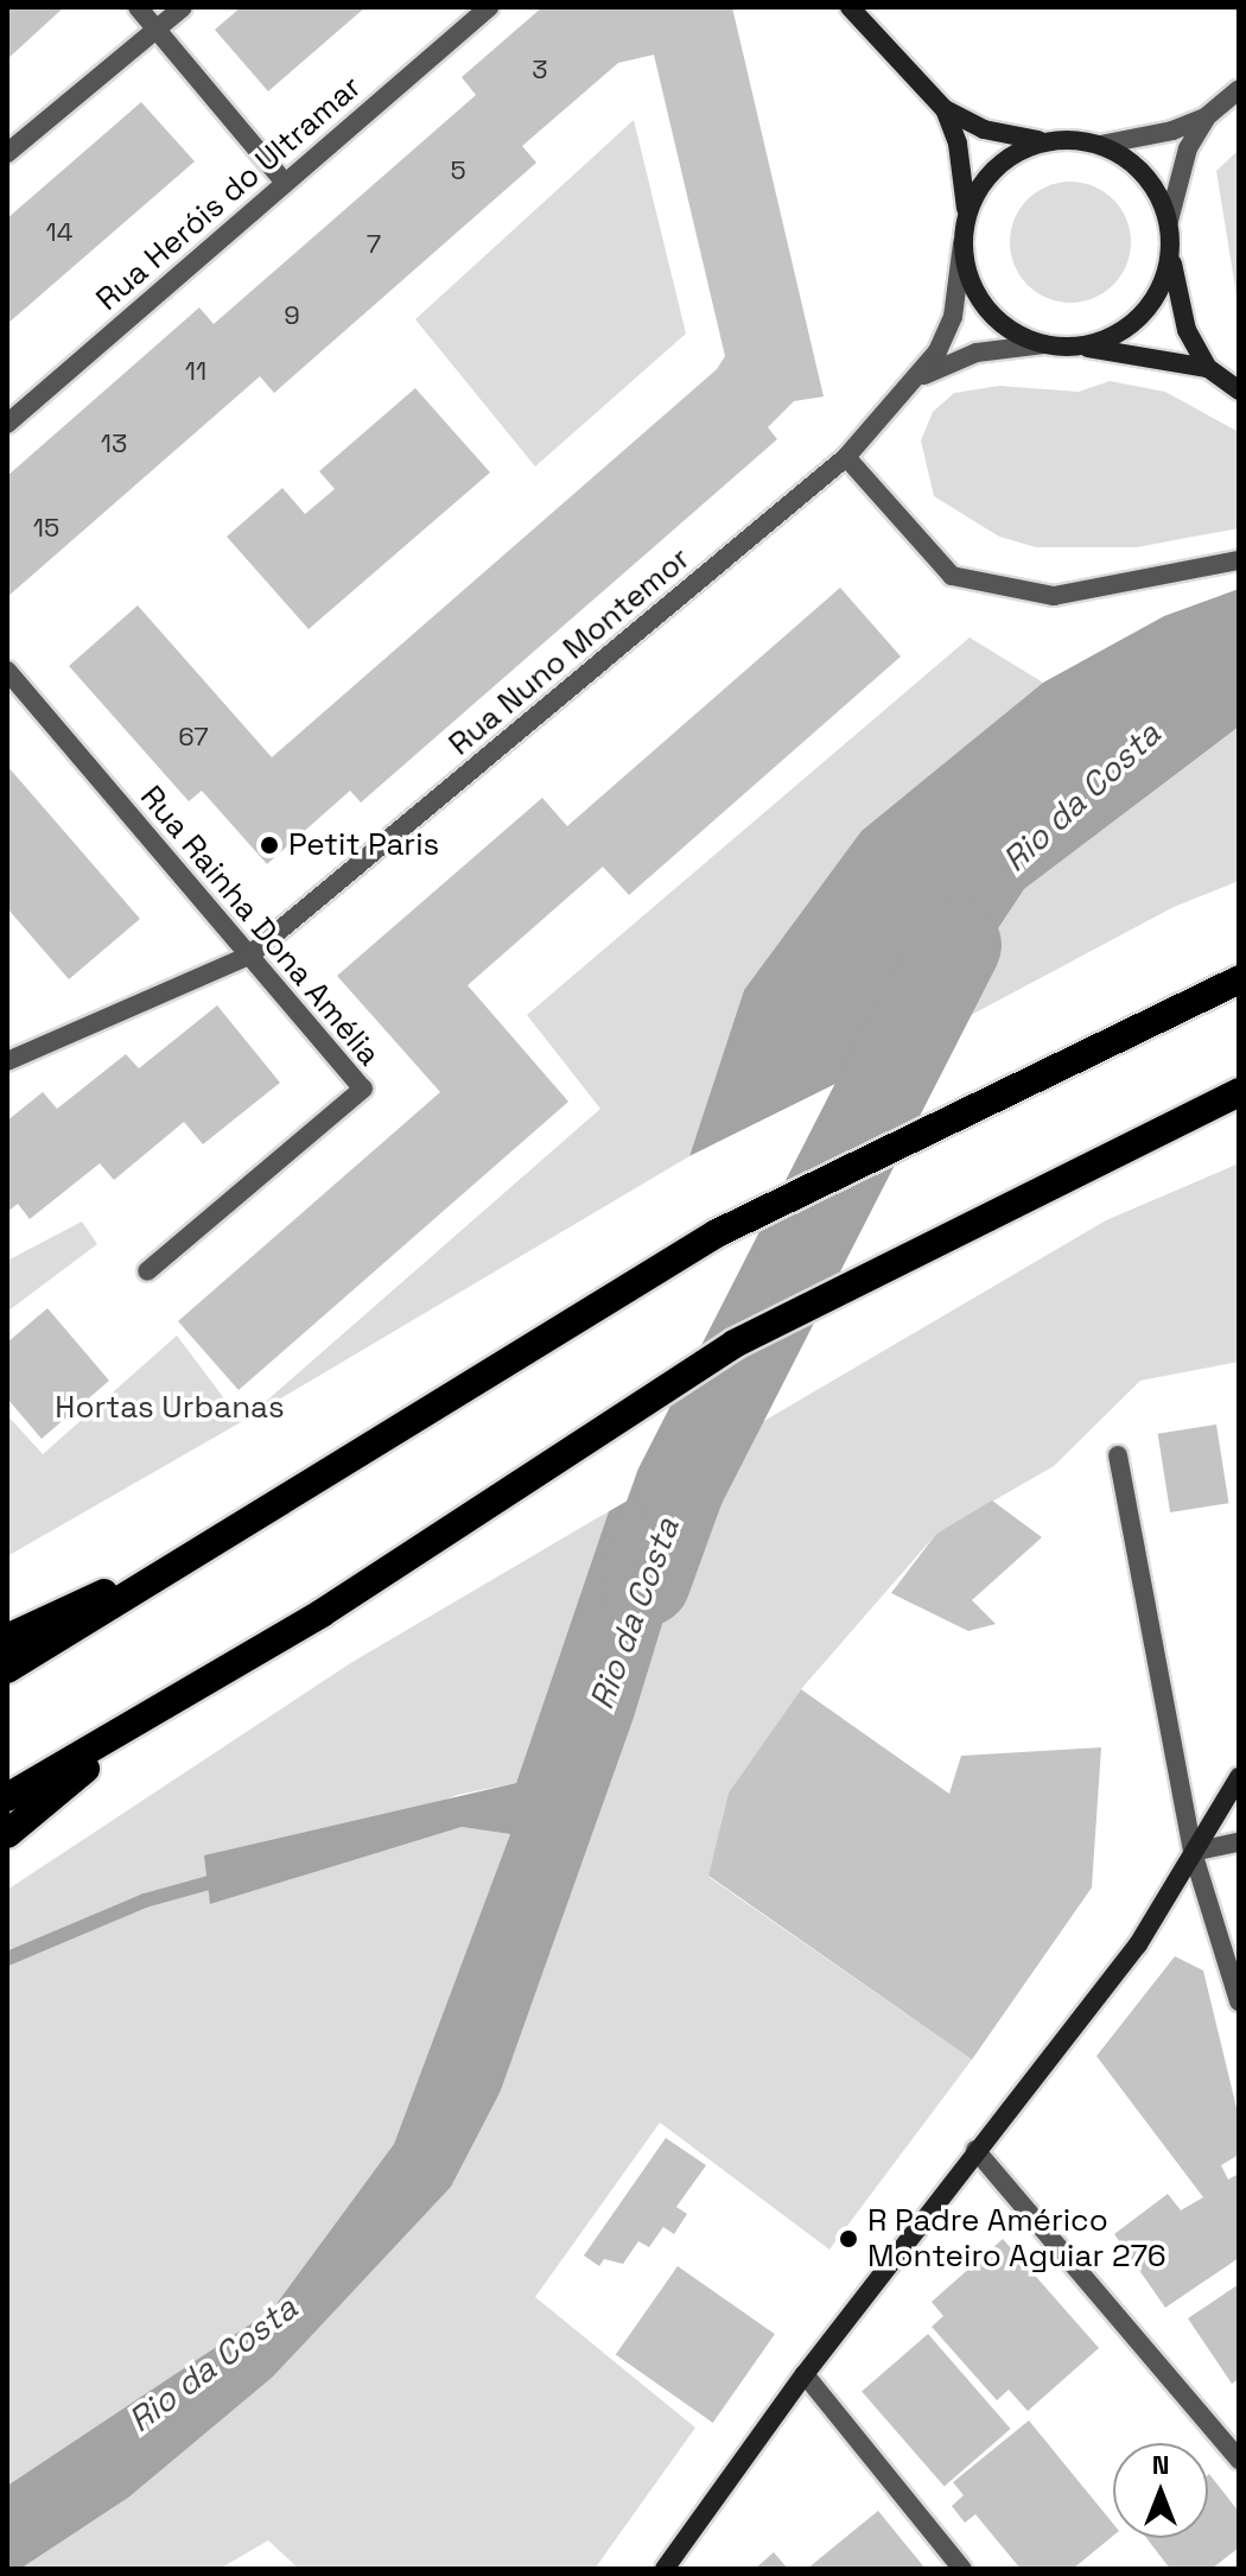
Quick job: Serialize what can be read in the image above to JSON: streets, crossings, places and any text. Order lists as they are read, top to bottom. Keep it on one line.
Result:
{"streets":{"street":["Rua Heróis do Ultramar","Rua Nuno Montemor","Rua Rainha Dona Amélia"]},"crossings":[["Rua Nuno Montemor","Rua Rainha Dona Amélia"]],"water":["Rio da Costa"],"parks":["Hortas Urbanas"],"places":["Petit Paris","R Padre Américo Monteiro Aguiar 276"],"house_numbers":["3","5","14","7","9","11","13","15","67"],"north":"top"}
